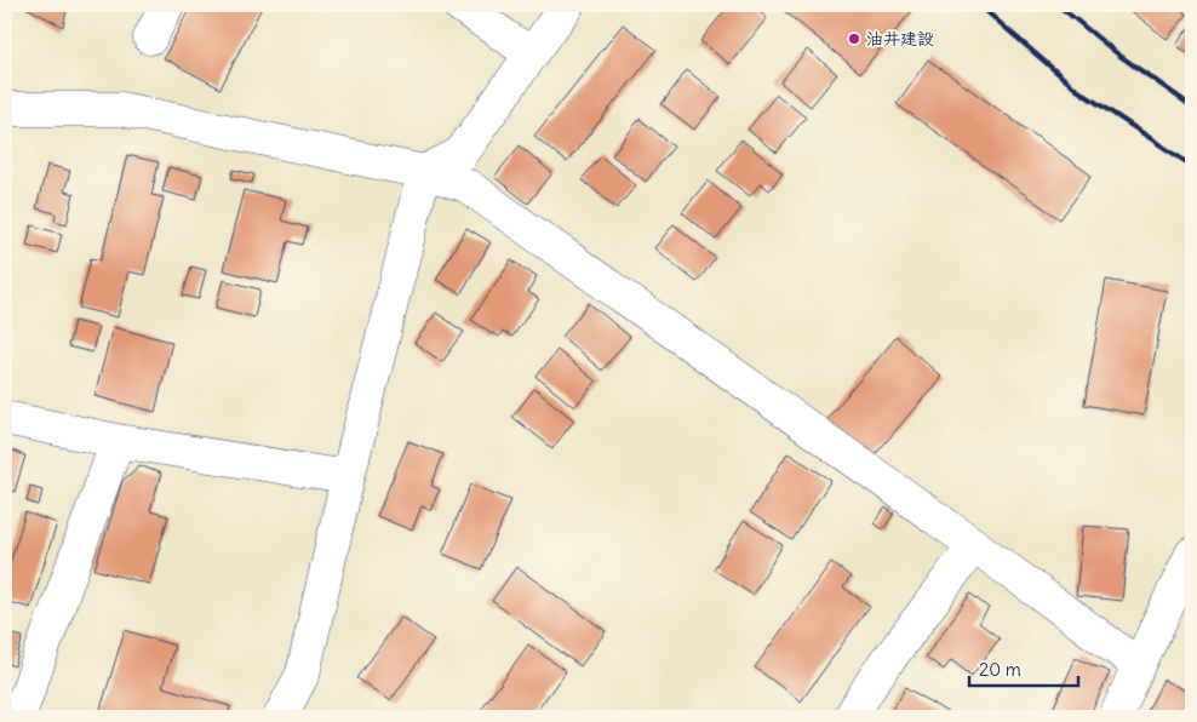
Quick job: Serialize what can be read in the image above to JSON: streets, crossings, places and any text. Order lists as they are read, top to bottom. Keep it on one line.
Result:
{"places":["油井建設"],"scale_bar":"20 m"}
